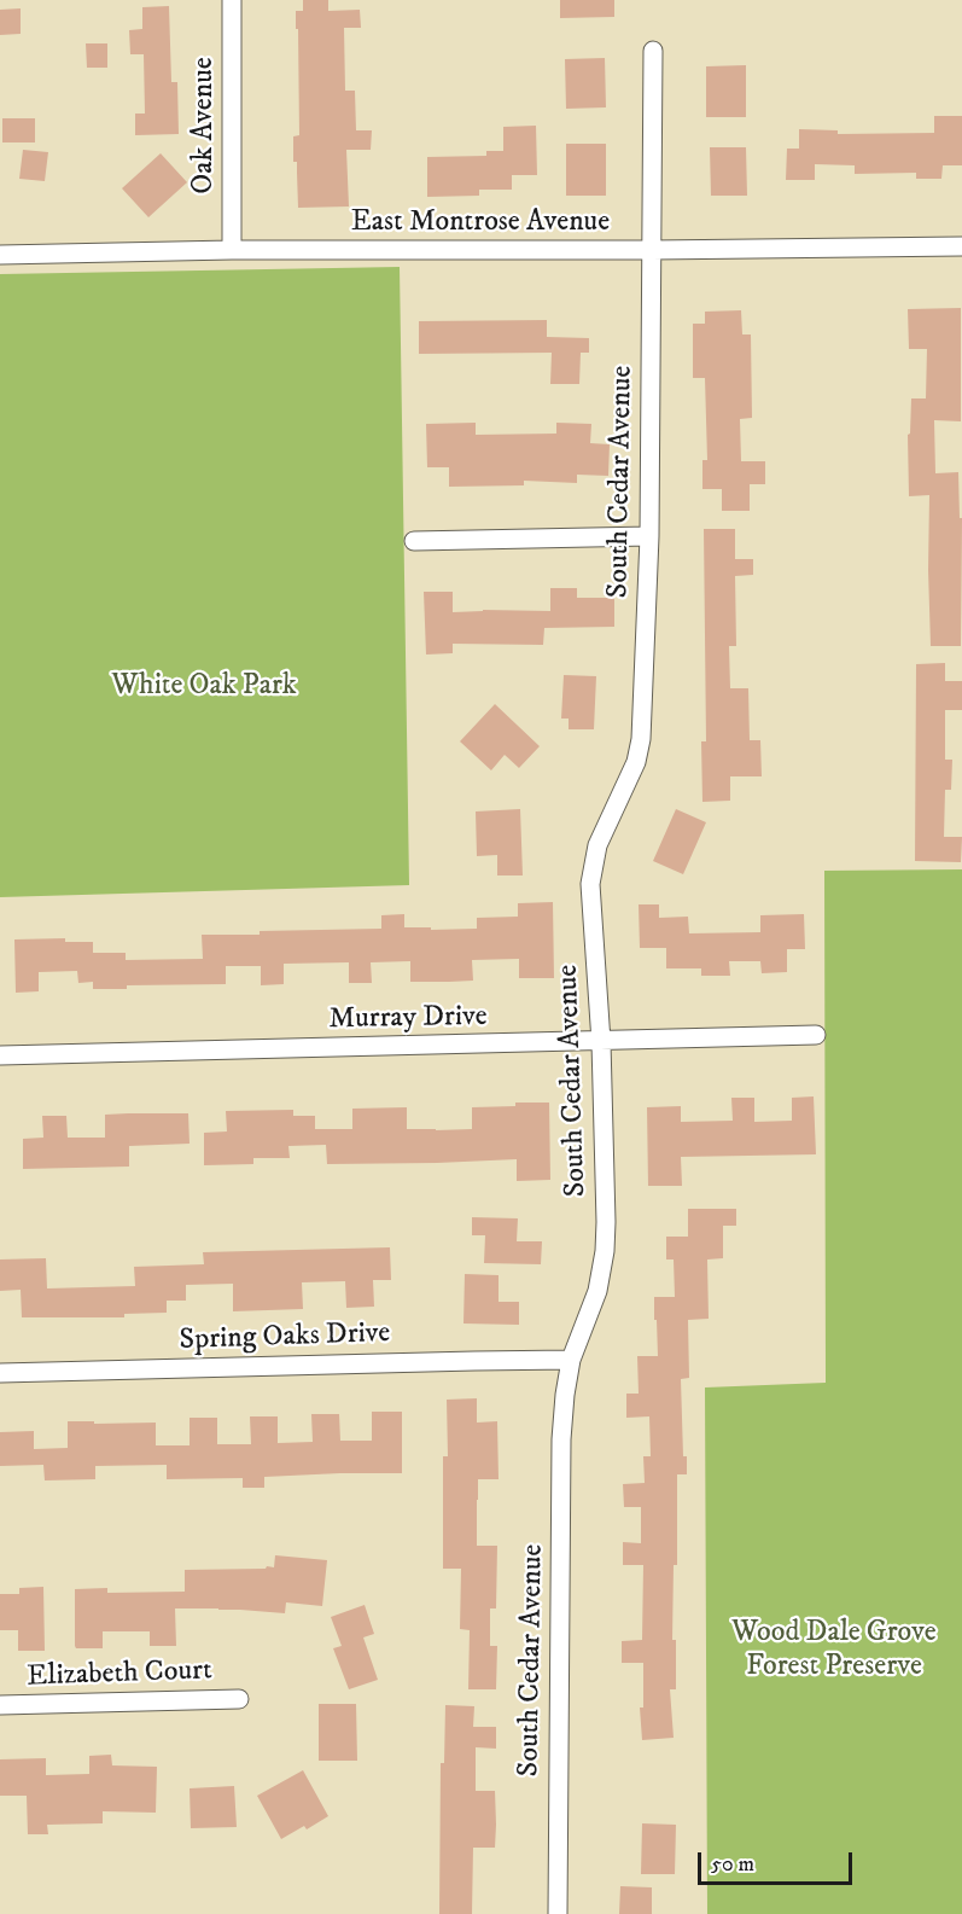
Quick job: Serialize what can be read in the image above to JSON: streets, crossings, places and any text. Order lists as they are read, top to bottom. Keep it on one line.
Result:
{"streets":{"street":["Oak Avenue","East Montrose Avenue","South Cedar Avenue","Murray Drive","Spring Oaks Drive","Elizabeth Court"]},"crossings":[["Oak Avenue","East Montrose Avenue"],["East Montrose Avenue","South Cedar Avenue"],["South Cedar Avenue","Murray Drive"],["South Cedar Avenue","Spring Oaks Drive"]],"parks":["White Oak Park","Wood Dale Grove Forest Preserve"],"scale_bar":"50 m"}
